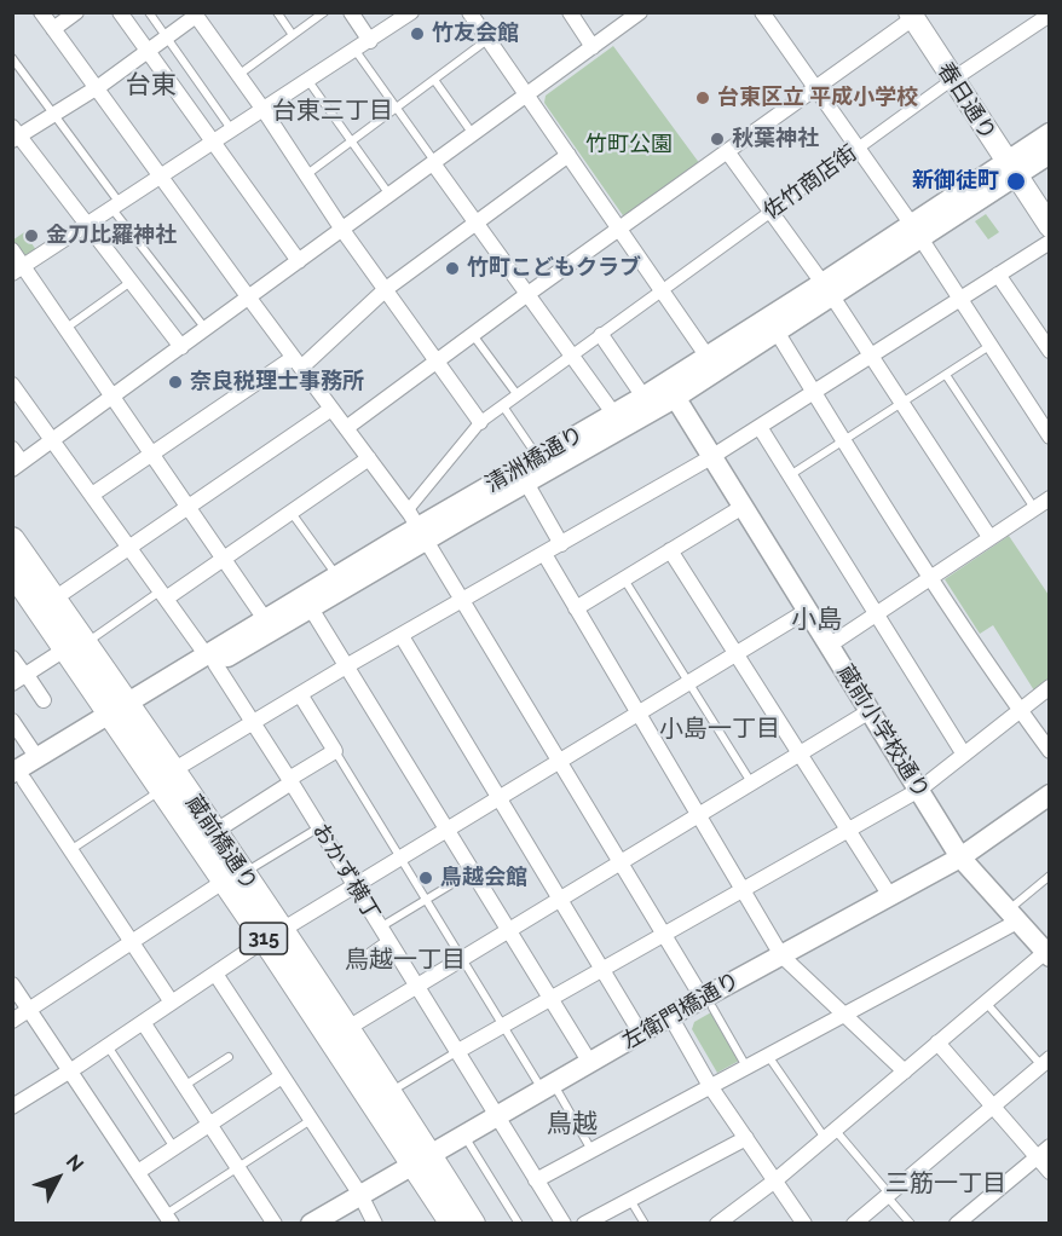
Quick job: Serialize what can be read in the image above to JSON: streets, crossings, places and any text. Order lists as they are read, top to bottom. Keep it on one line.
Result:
{"streets":{"main road":["春日通り","蔵前橋通り","315"],"street":["佐竹商店街","清洲橋通り","蔵前小学校通り","おかず横丁","左衛門橋通り"]},"crossings":[["春日通り","佐竹商店街"],["春日通り","清洲橋通り"],["清洲橋通り","蔵前小学校通り"],["清洲橋通り","蔵前橋通り"],["清洲橋通り","おかず横丁"],["蔵前小学校通り","左衛門橋通り"],["蔵前橋通り","左衛門橋通り"],["おかず横丁","左衛門橋通り"]],"districts":["台東","台東三丁目","小島","小島一丁目","鳥越一丁目","鳥越","三筋一丁目"],"parks":["竹町公園"],"places":["竹友会館","台東区立 平成小学校","秋葉神社","新御徒町","金刀比羅神社","竹町こどもクラブ","奈良税理士事務所","鳥越会館"],"north":"top right"}
